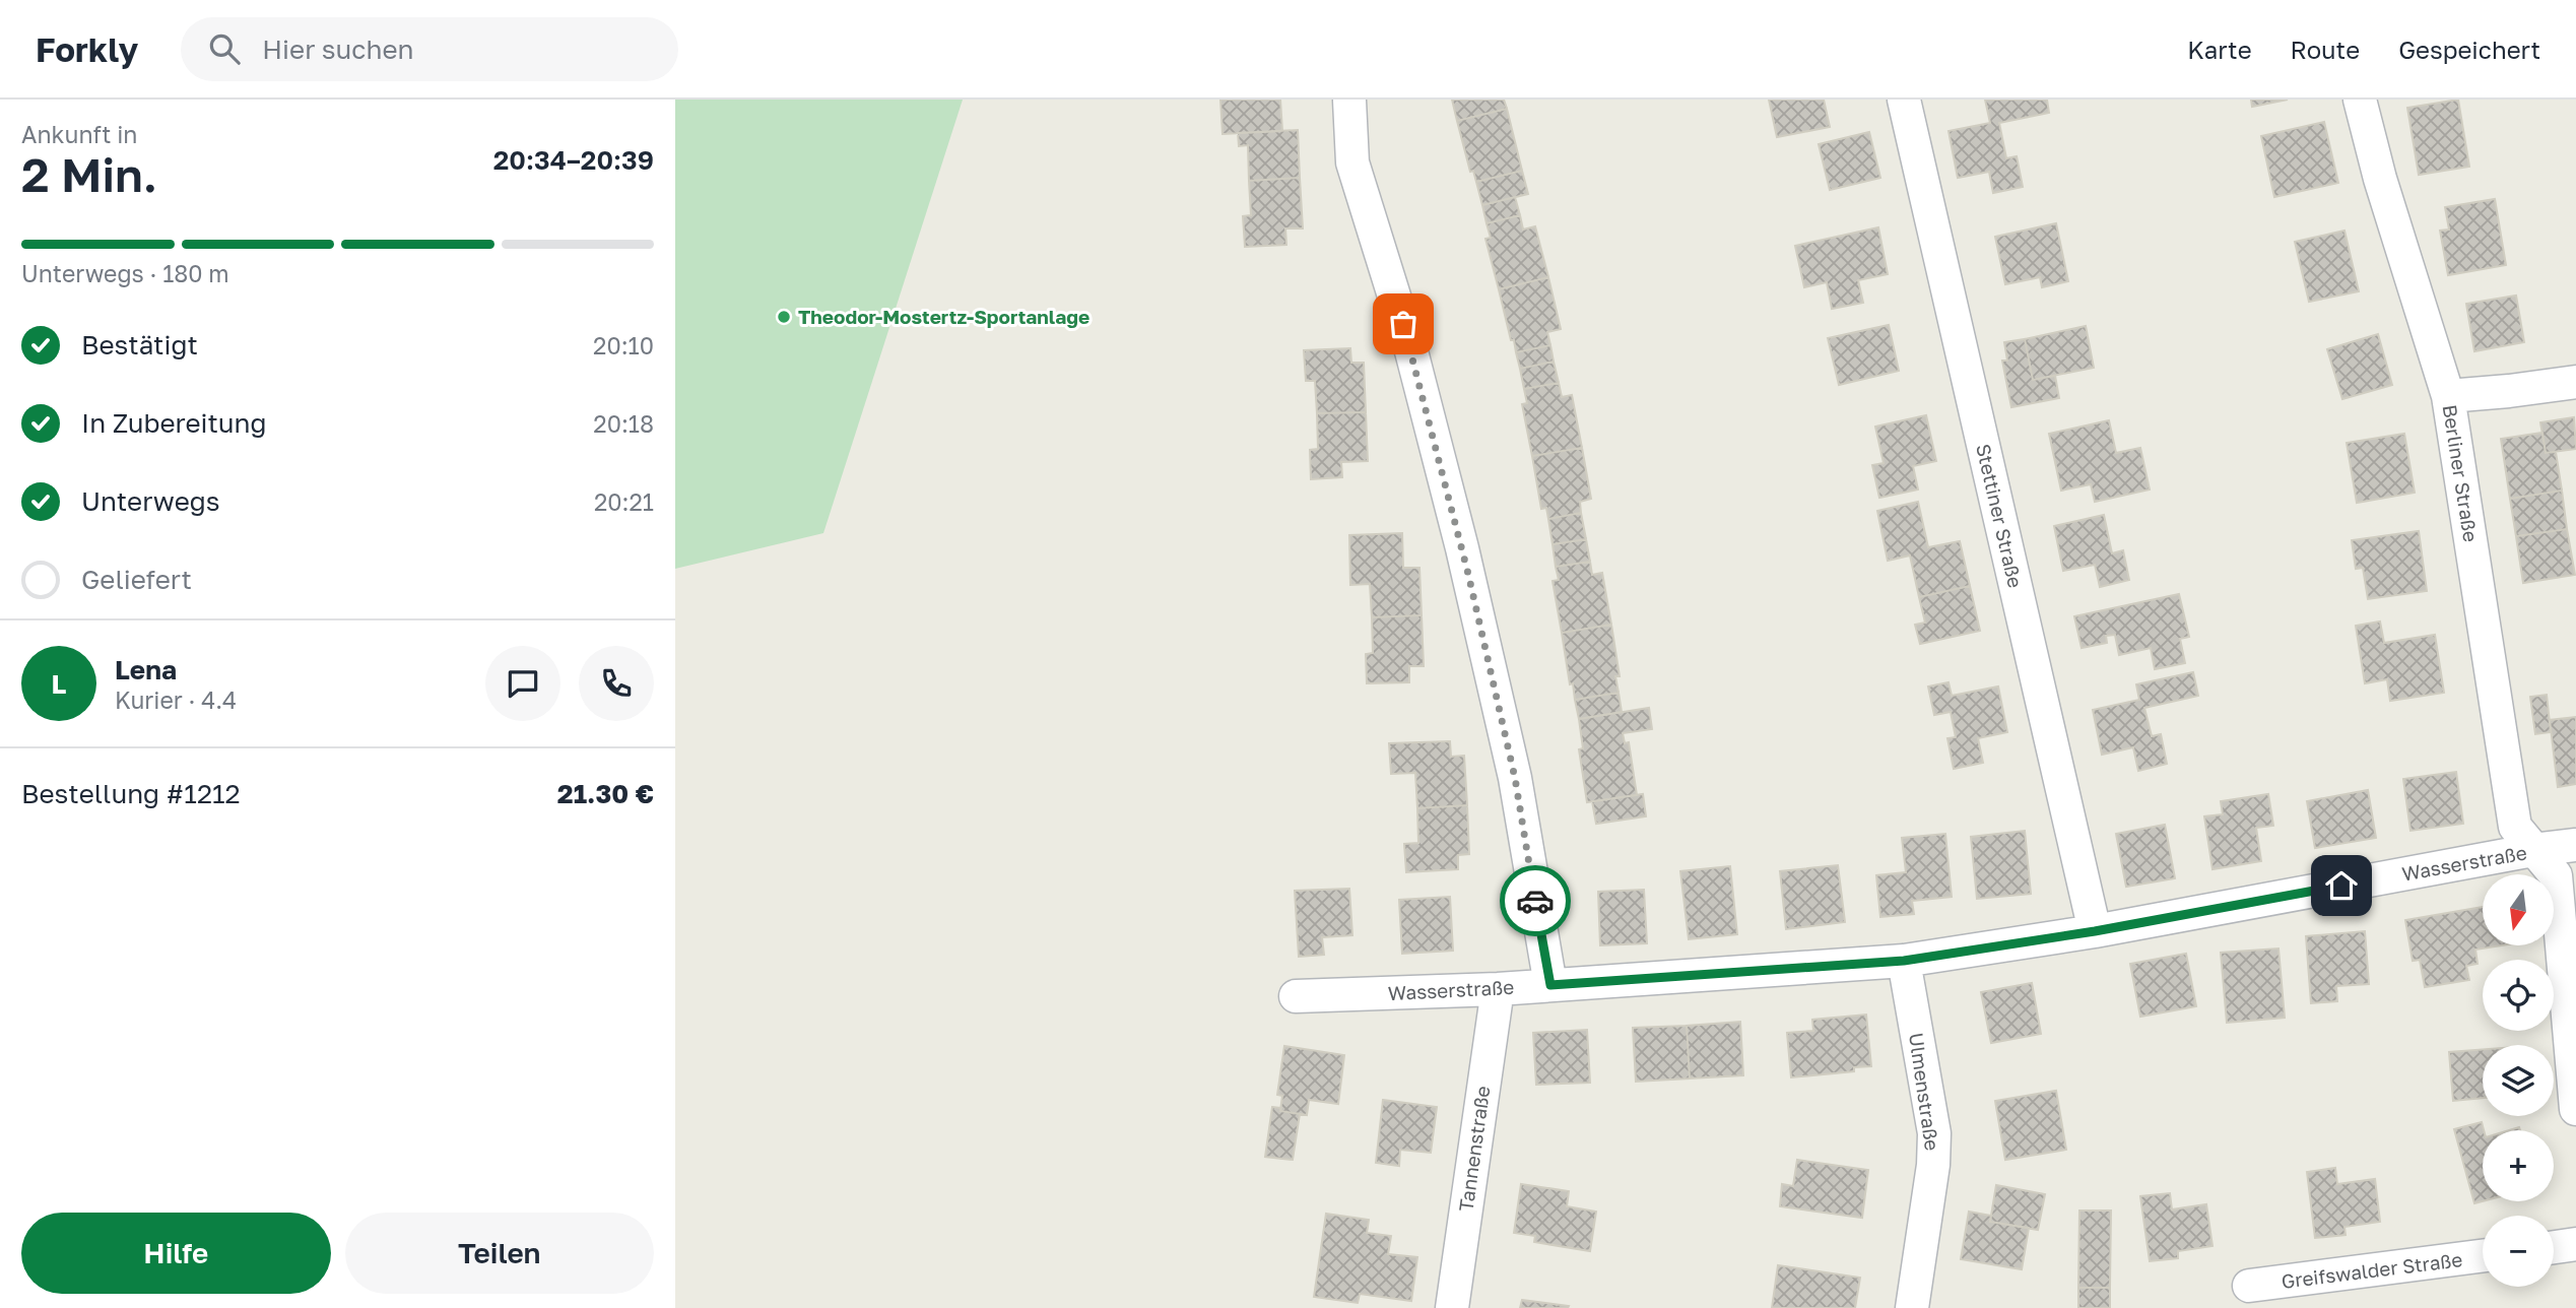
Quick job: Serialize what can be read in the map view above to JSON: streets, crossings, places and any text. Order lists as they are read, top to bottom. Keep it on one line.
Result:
{"streets":{"street":["Berliner Straße","Stettiner Straße","Wasserstraße","Ulmenstraße","Tannenstraße","Greifswalder Straße"]},"crossings":[["Berliner Straße","Wasserstraße"],["Stettiner Straße","Wasserstraße"],["Wasserstraße","Ulmenstraße"],["Wasserstraße","Tannenstraße"]],"places":["Theodor-Mostertz-Sportanlage"],"north":"bottom","page":{"header":"Forkly","search":"Hier suchen","nav":["Karte","Route","Gespeichert"],"heading":["2 Min.","Ankunft in","20:34–20:39"],"panel":["Lena","Kurier · 4.4","Bestellung #1212","21.30 €"],"bar":"Unterwegs · 180 m","list":[["Bestätigt","20:10"],["In Zubereitung","20:18"],["Unterwegs","20:21"],"Geliefert"],"round":"L","map_buttons":["+","−"],"buttons":["Hilfe","Teilen"]}}
